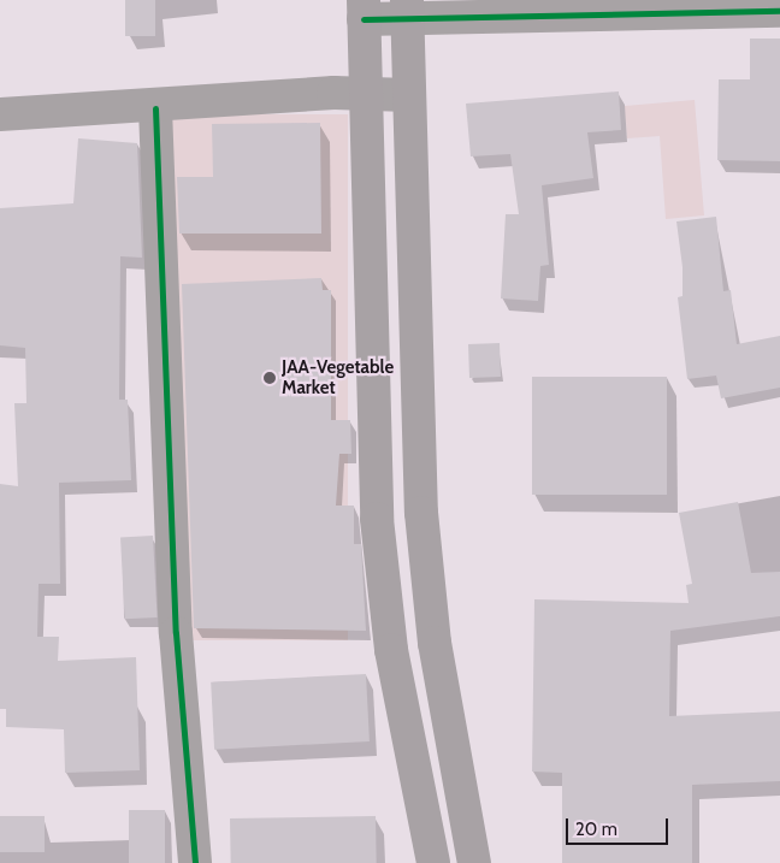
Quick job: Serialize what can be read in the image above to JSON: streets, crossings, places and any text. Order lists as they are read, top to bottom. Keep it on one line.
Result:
{"places":["JAA-Vegetable Market"],"scale_bar":"20 m"}
